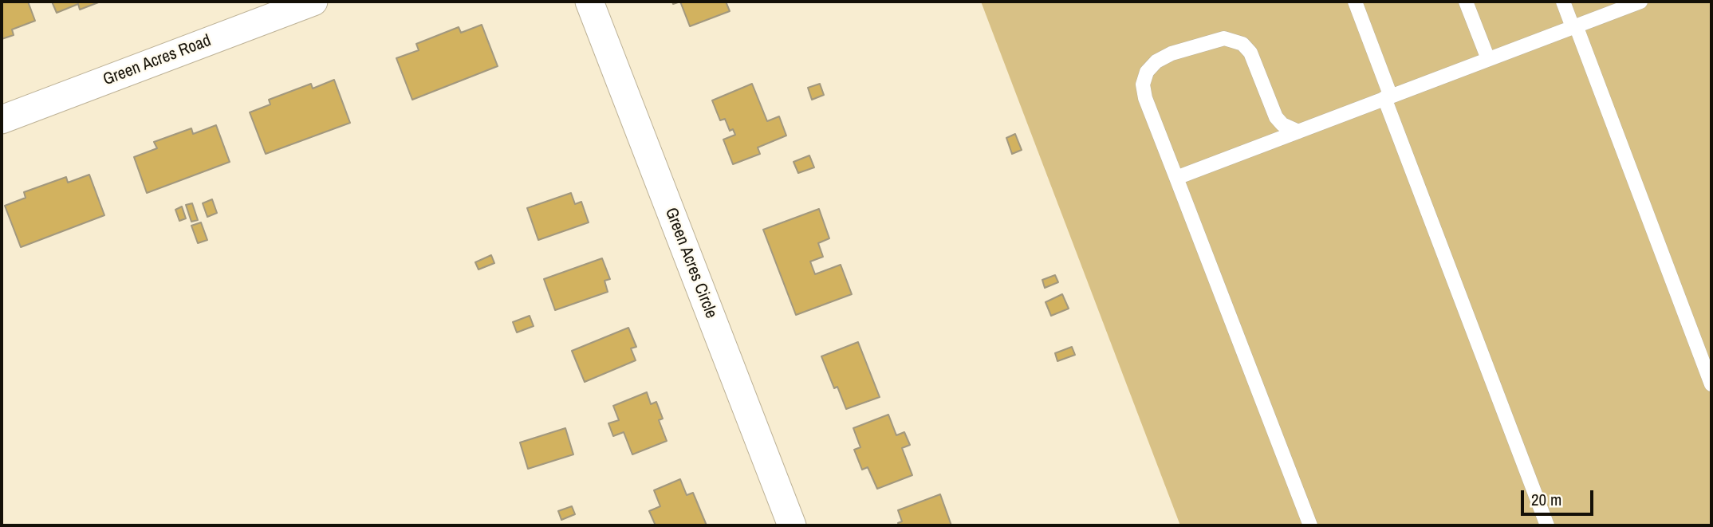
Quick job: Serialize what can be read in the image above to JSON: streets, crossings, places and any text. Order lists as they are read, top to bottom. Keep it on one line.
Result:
{"streets":{"street":["Green Acres Road","Green Acres Circle"]},"scale_bar":"20 m"}
